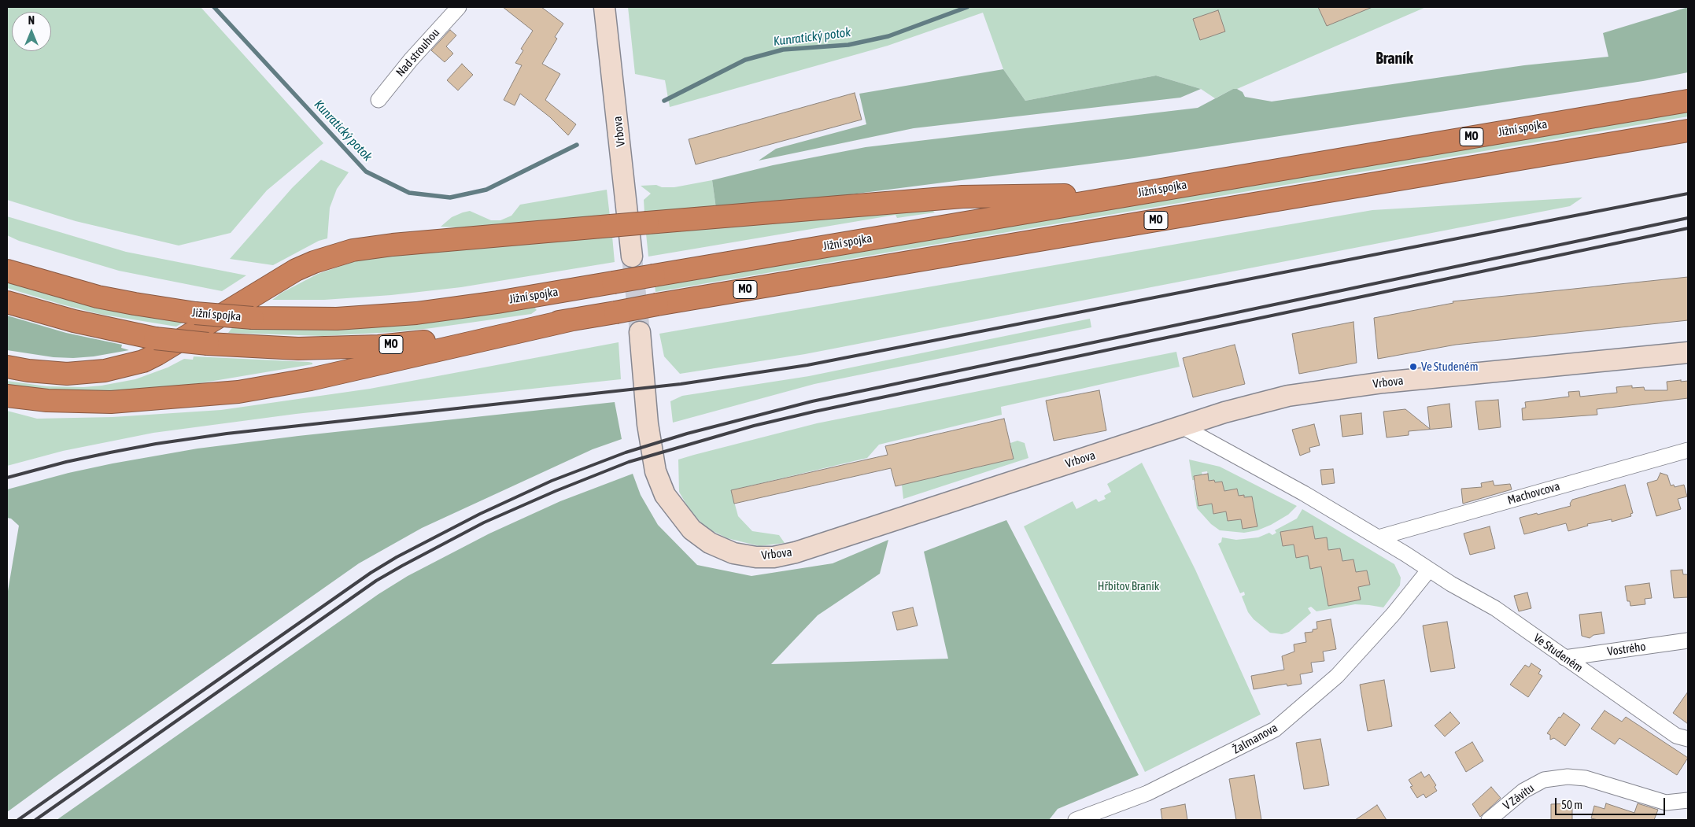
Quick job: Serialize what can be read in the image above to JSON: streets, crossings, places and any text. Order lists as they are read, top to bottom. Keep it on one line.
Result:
{"streets":{"highway":["Jižní spojka","MO"],"main road":["Vrbova"],"street":["Nad strouhou","Machovcova","Vostrého","Ve Studeném","Žalmanova","V Závitu"]},"crossings":[["Vrbova","Ve Studeném"],["Machovcova","Ve Studeném"],["Vostrého","Ve Studeném"],["Ve Studeném","Žalmanova"]],"districts":["Braník"],"water":["Kunratický potok"],"parks":["Hřbitov Braník"],"places":["Ve Studeném"],"scale_bar":"50 m","north":"top"}
